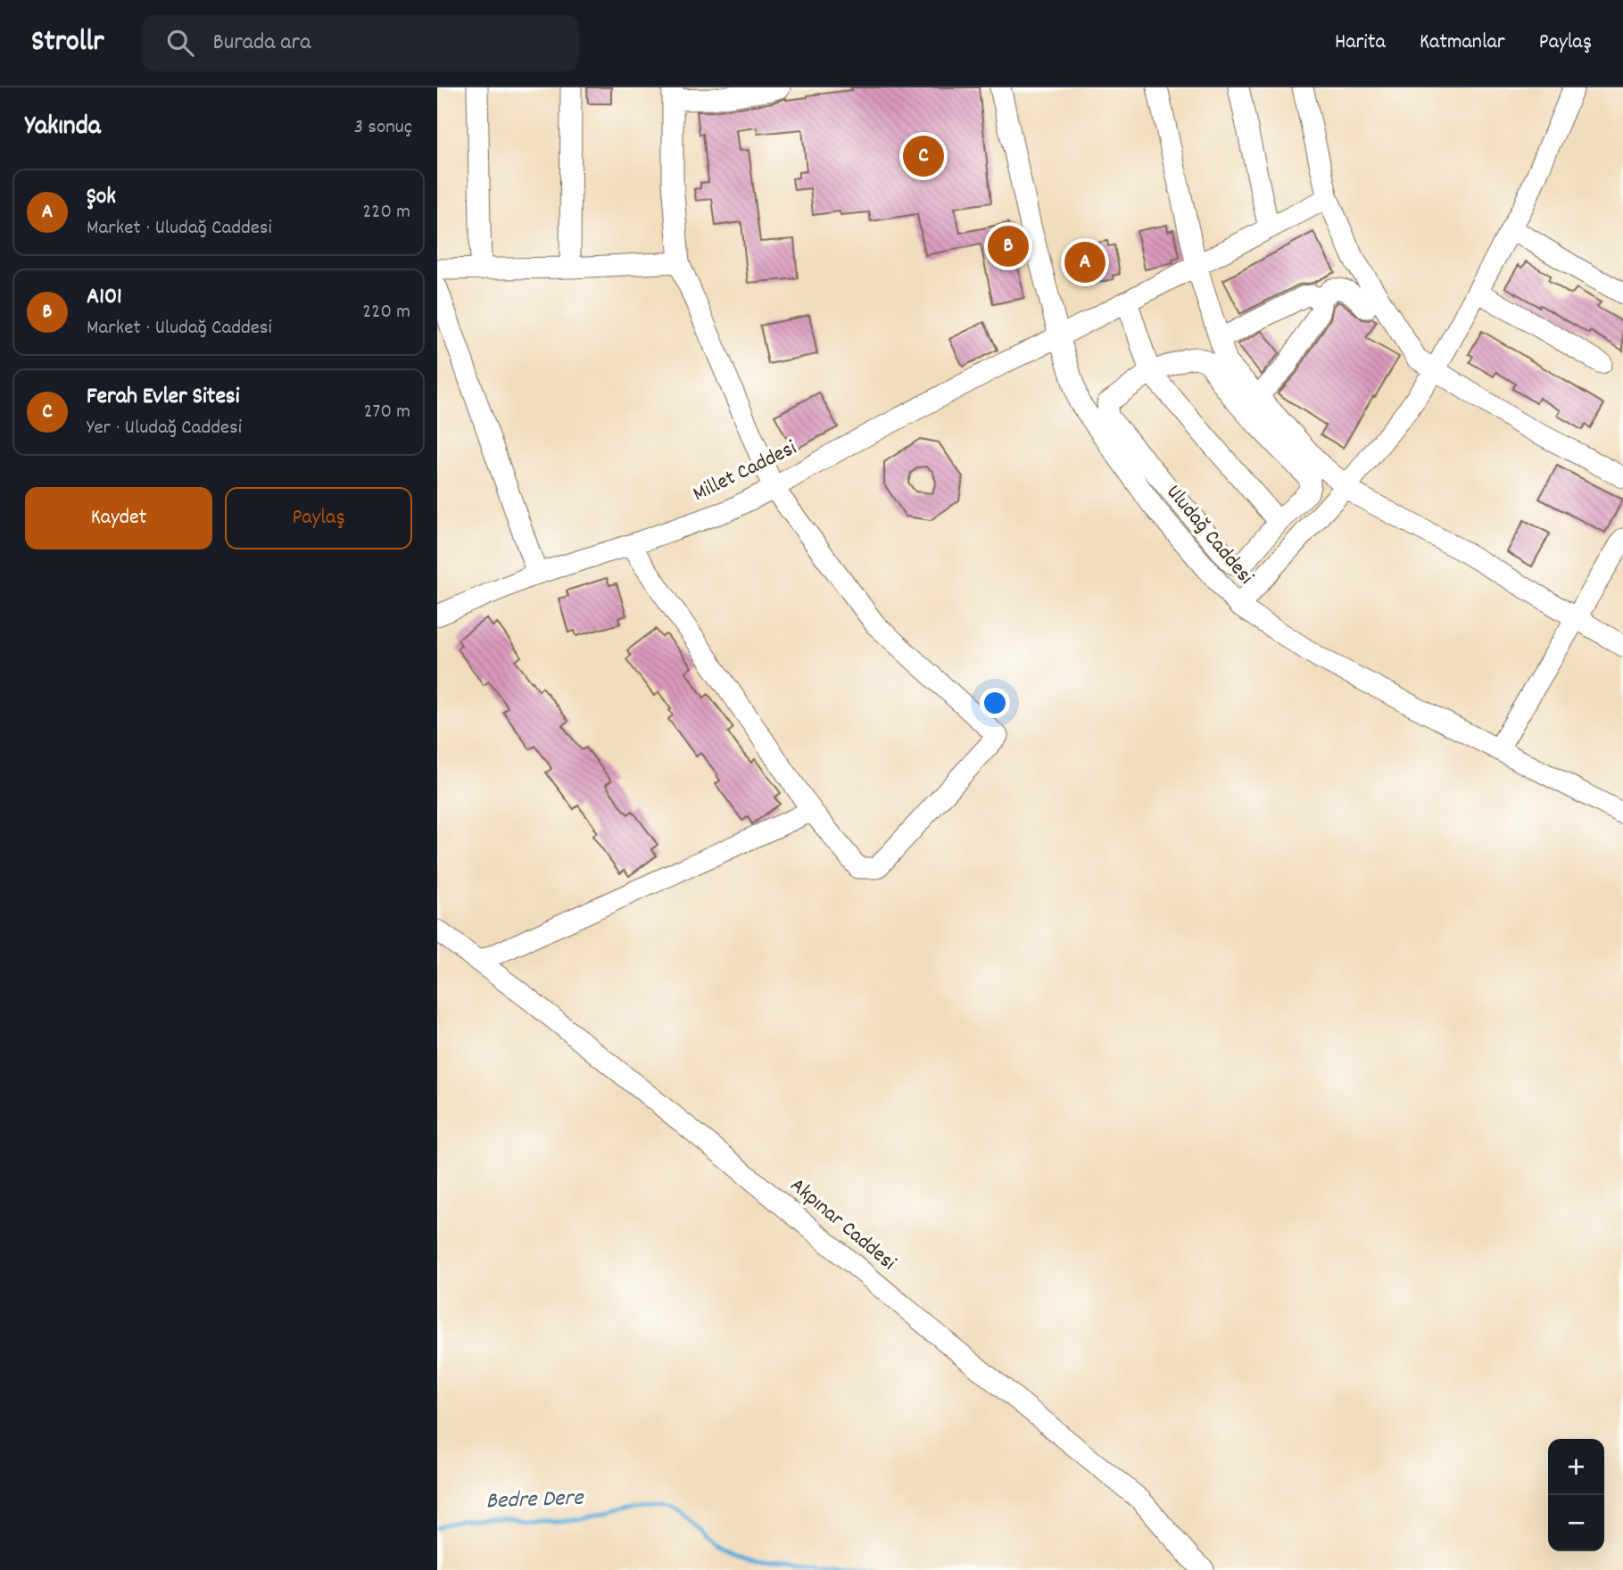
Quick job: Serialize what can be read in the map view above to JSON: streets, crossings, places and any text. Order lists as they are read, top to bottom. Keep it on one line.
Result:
{"streets":{"street":["Millet Caddesi","Uludağ Caddesi","Akpınar Caddesi"]},"crossings":[["Millet Caddesi","Uludağ Caddesi"]],"water":["Bedre Dere"],"page":{"header":"Strollr","search":"Burada ara","nav":["Harita","Katmanlar","Paylaş"],"heading":["Yakında","3 sonuç"],"pins":["C","B","A"],"list":[{"mark":"A","name":"Şok","note":"Market · Uludağ Caddesi","value":"220 m"},{"mark":"B","name":"A101","note":"Market · Uludağ Caddesi","value":"220 m"},{"mark":"C","name":"Ferah Evler Sitesi","note":"Yer · Uludağ Caddesi","value":"270 m"}],"buttons":["Kaydet","Paylaş"],"map_buttons":["+","−"]}}
